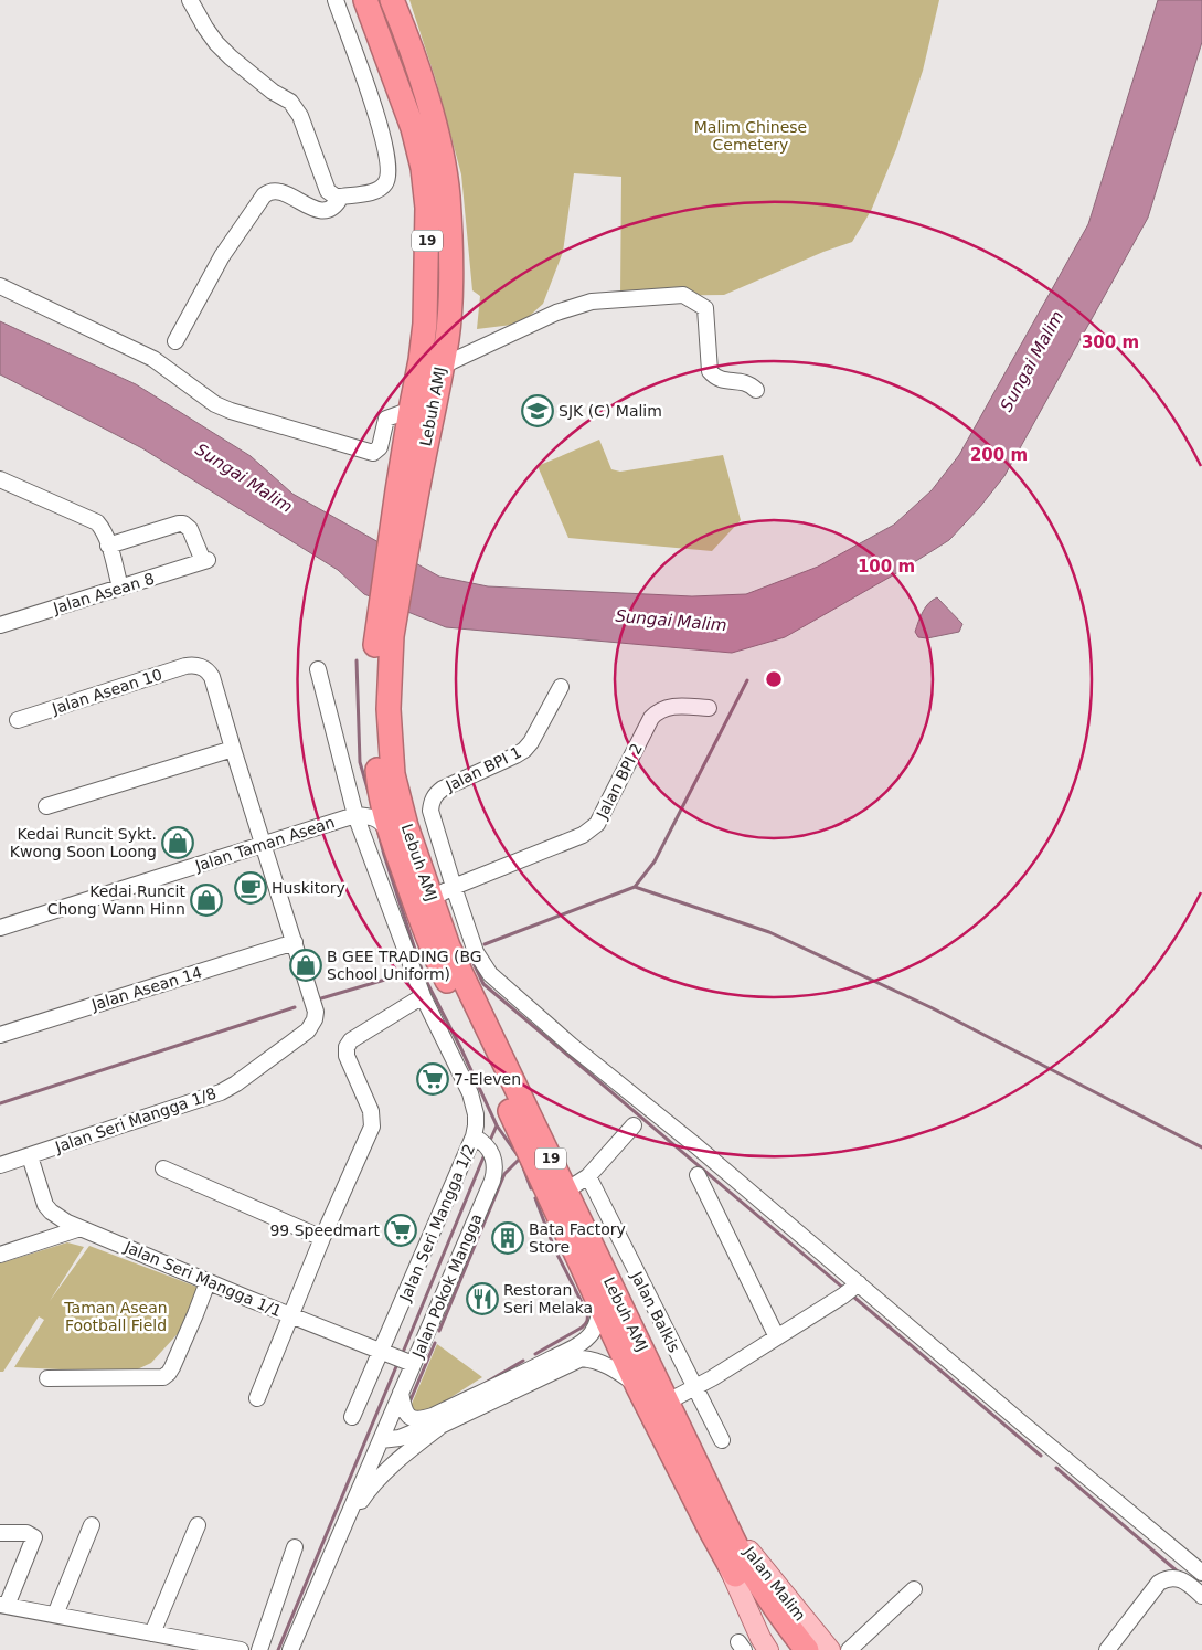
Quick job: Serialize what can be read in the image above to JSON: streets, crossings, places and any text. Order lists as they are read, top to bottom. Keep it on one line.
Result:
{"streets":{"highway":["19","Lebuh AMJ"],"main road":["Jalan Malim"],"street":["Jalan Asean 8","Jalan Asean 10","Jalan BPI 1","Jalan BPI 2","Jalan Taman Asean","Jalan Asean 14","Jalan Seri Mangga 1/8","Jalan Seri Mangga 1/2","Jalan Seri Mangga 1/1","Jalan Pokok Mangga","Jalan Balkis"]},"crossings":[["Lebuh AMJ","Jalan BPI 2"],["Lebuh AMJ","Jalan Taman Asean"],["Lebuh AMJ","Jalan Malim"],["Jalan BPI 1","Jalan BPI 2"],["Jalan Taman Asean","Jalan Seri Mangga 1/2"],["Jalan Asean 14","Jalan Seri Mangga 1/8"],["Jalan Seri Mangga 1/8","Jalan Seri Mangga 1/1"],["Jalan Seri Mangga 1/2","Jalan Seri Mangga 1/1"],["Jalan Seri Mangga 1/2","Jalan Pokok Mangga"],["Jalan Seri Mangga 1/1","Jalan Pokok Mangga"]],"water":["Sungai Malim"],"parks":["Malim Chinese Cemetery","Taman Asean Football Field"],"places":{"school or university":["SJK (C) Malim"],"shop":["Kedai Runcit Sykt. Kwong Soon Loong","Kedai Runcit Chong Wann Hinn","B GEE TRADING (BG School Uniform)"],"cafe":["Huskitory"],"supermarket":["7-Eleven","99 Speedmart"],"building":["Bata Factory Store"],"restaurant":["Restoran Seri Melaka"]},"rings":["300 m","200 m","100 m"]}
